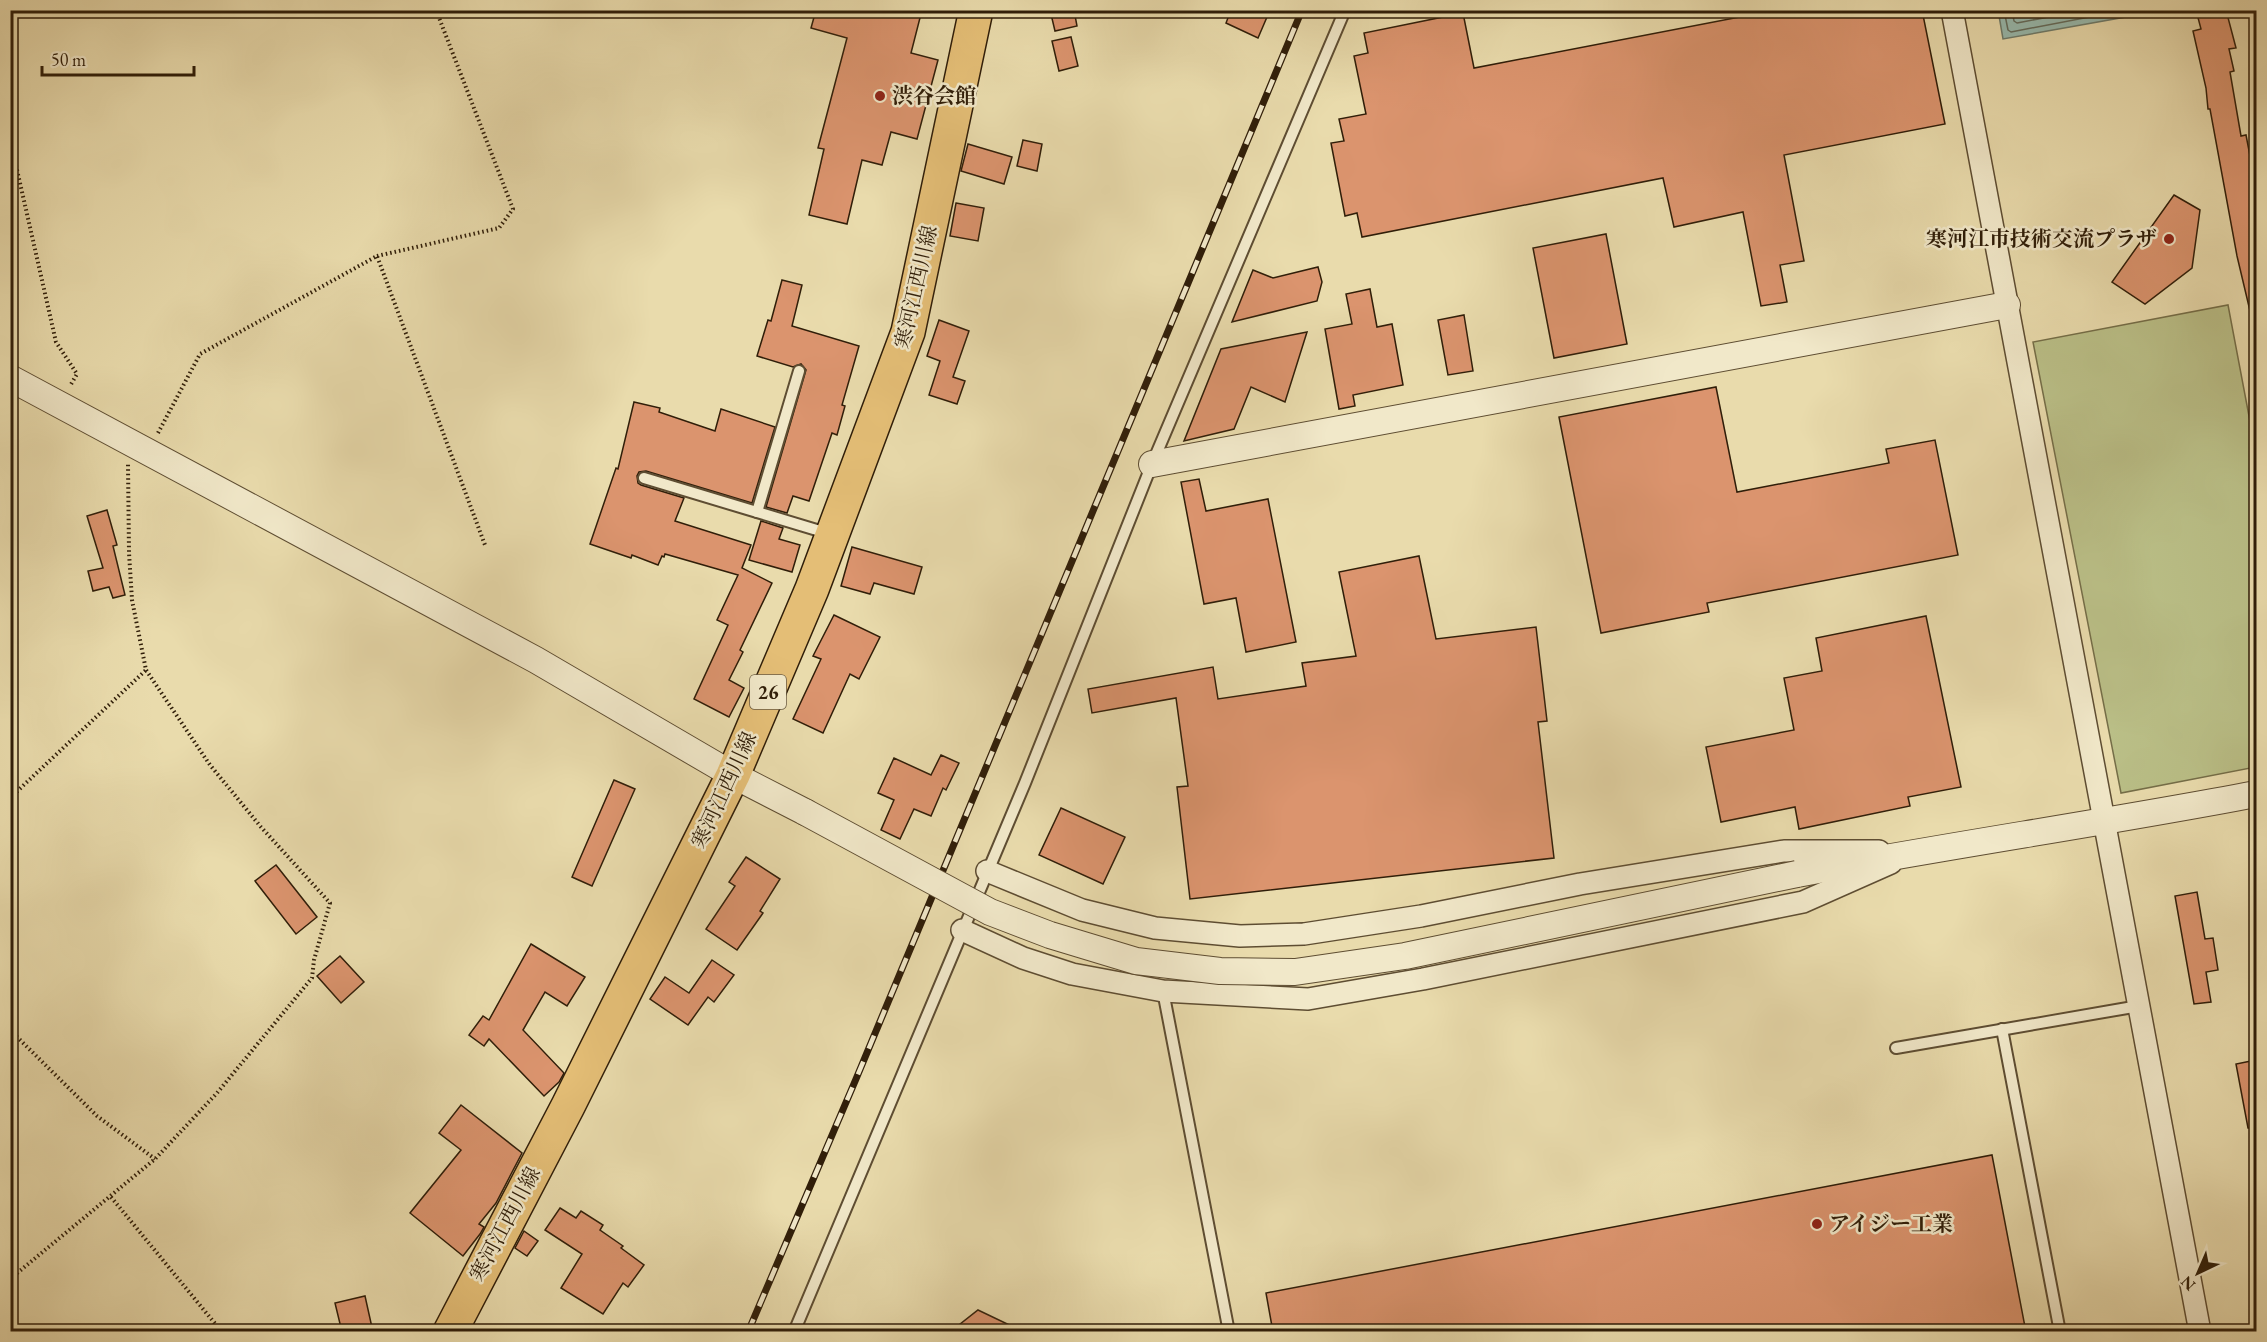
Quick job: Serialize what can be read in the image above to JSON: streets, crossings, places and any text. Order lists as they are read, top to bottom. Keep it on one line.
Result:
{"streets":{"main road":["寒河江西川線","26"]},"places":["渋谷会館","寒河江市技術交流プラザ","アイジー工業"],"scale_bar":"50 m","north":"bottom left"}
